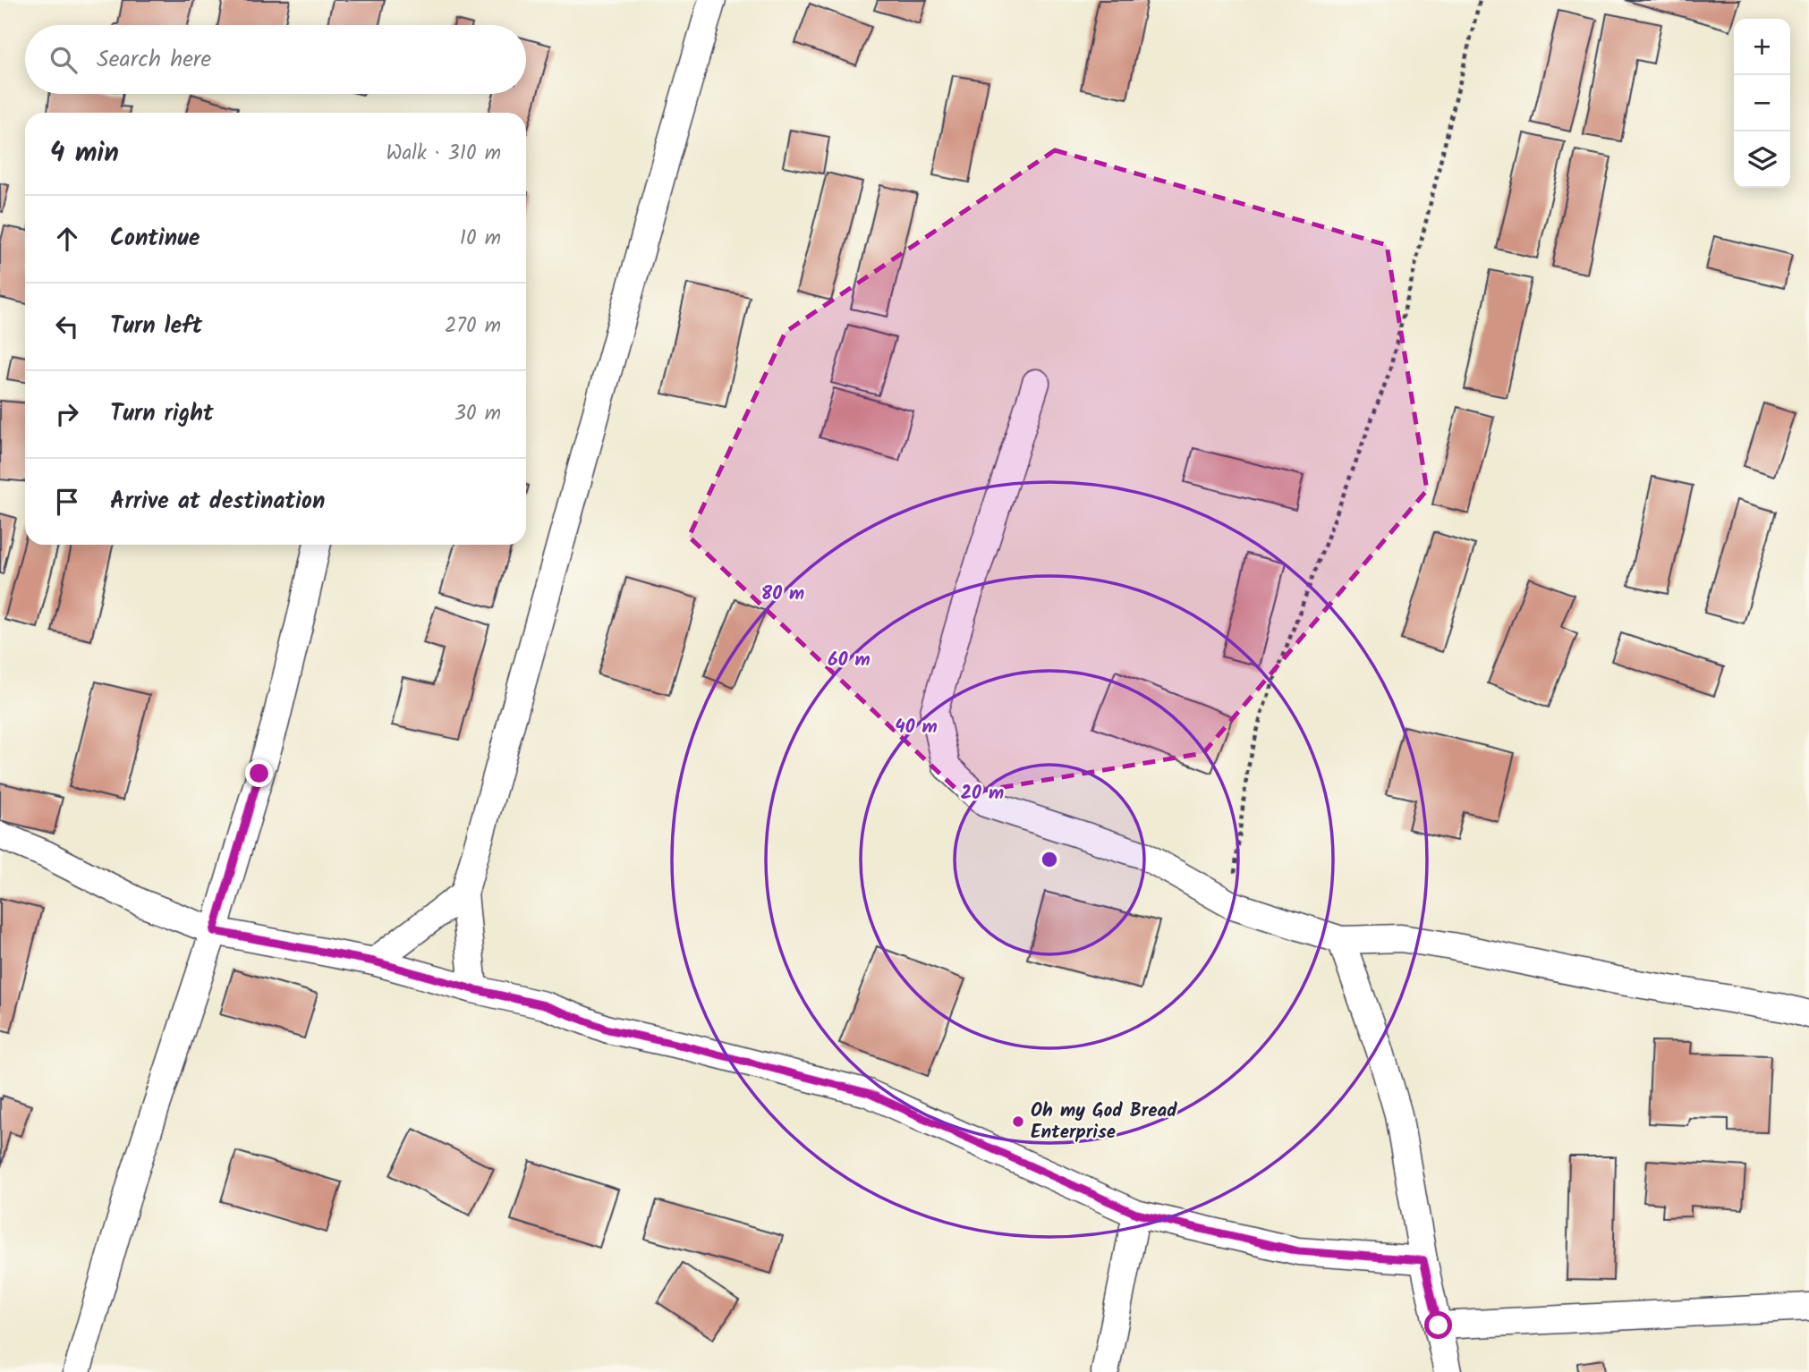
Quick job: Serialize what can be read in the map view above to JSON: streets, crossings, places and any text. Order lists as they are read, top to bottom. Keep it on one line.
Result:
{"places":["Oh my God Bread Enterprise"],"page":{"map_buttons":["+","−"],"search":"Search here","heading":["4 min","Walk · 310 m"],"list":[["Continue","10 m"],["Turn left","270 m"],["Turn right","30 m"],"Arrive at destination"]},"rings":["80 m","60 m","40 m","20 m"]}
